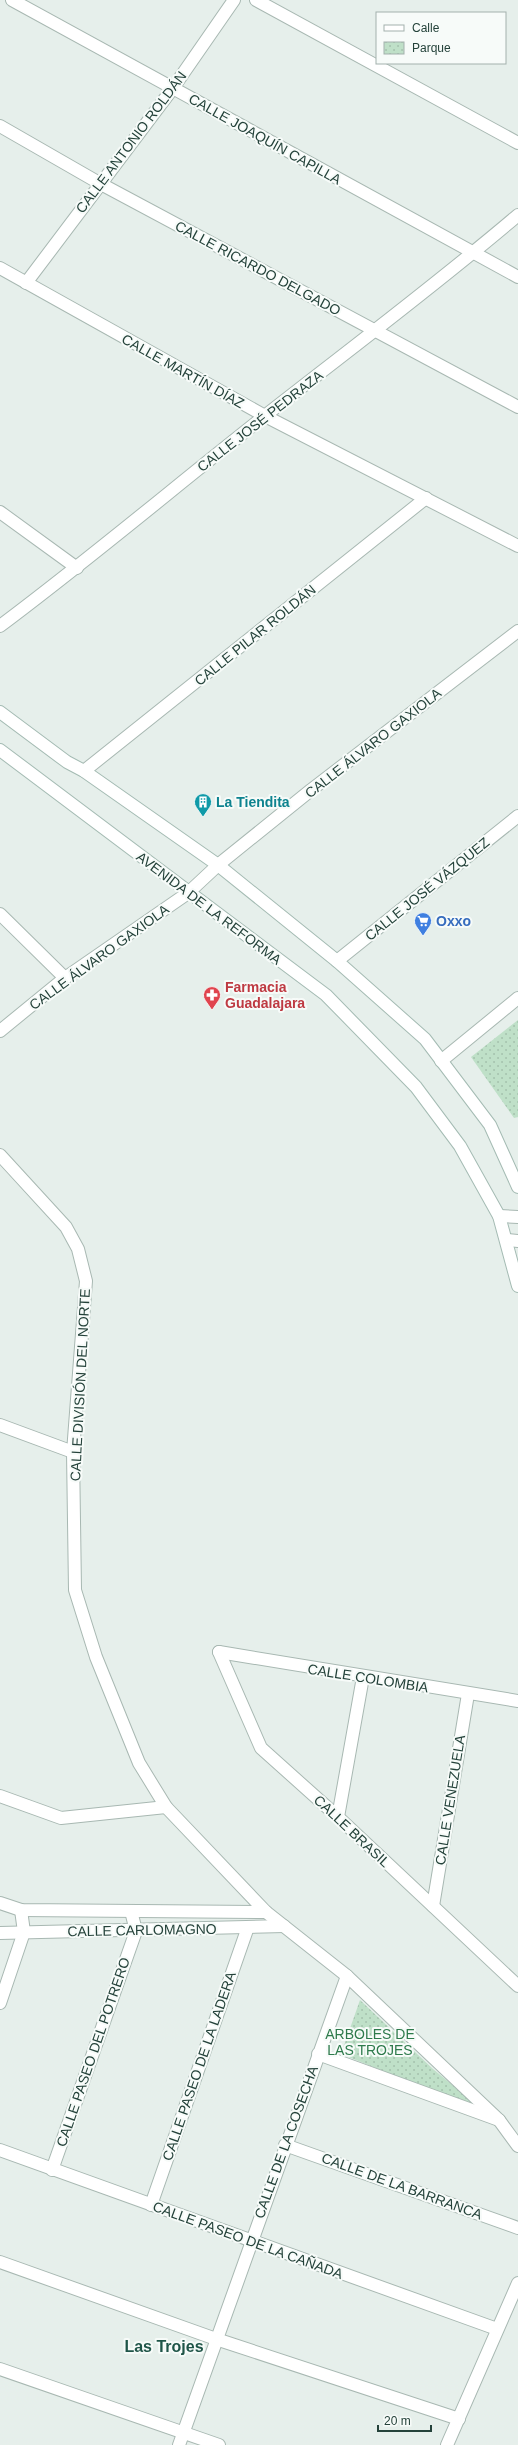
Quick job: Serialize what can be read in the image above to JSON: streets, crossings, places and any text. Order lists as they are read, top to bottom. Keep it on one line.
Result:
{"streets":{"street":["CALLE JOAQUÍN CAPILLA","CALLE ANTONIO ROLDÁN","CALLE RICARDO DELGADO","CALLE MARTÍN DÍAZ","CALLE JOSÉ PEDRAZA","CALLE PILAR ROLDÁN","CALLE ÁLVARO GAXIOLA","CALLE JOSÉ VÁZQUEZ","AVENIDA DE LA REFORMA","CALLE DIVISIÓN DEL NORTE","CALLE COLOMBIA","CALLE VENEZUELA","CALLE BRASIL","CALLE CARLOMAGNO","CALLE PASEO DEL POTRERO","CALLE PASEO DE LA LADERA","CALLE DE LA COSECHA","CALLE DE LA BARRANCA","CALLE PASEO DE LA CAÑADA"]},"crossings":[["CALLE JOAQUÍN CAPILLA","CALLE ANTONIO ROLDÁN"],["CALLE JOAQUÍN CAPILLA","CALLE JOSÉ PEDRAZA"],["CALLE ANTONIO ROLDÁN","CALLE RICARDO DELGADO"],["CALLE ANTONIO ROLDÁN","CALLE MARTÍN DÍAZ"],["CALLE RICARDO DELGADO","CALLE JOSÉ PEDRAZA"],["CALLE MARTÍN DÍAZ","CALLE JOSÉ PEDRAZA"],["CALLE MARTÍN DÍAZ","CALLE PILAR ROLDÁN"],["CALLE ÁLVARO GAXIOLA","AVENIDA DE LA REFORMA"],["CALLE DIVISIÓN DEL NORTE","CALLE CARLOMAGNO"],["CALLE DIVISIÓN DEL NORTE","CALLE DE LA COSECHA"],["CALLE COLOMBIA","CALLE VENEZUELA"],["CALLE COLOMBIA","CALLE BRASIL"],["CALLE VENEZUELA","CALLE BRASIL"],["CALLE CARLOMAGNO","CALLE PASEO DEL POTRERO"],["CALLE CARLOMAGNO","CALLE PASEO DE LA LADERA"],["CALLE PASEO DEL POTRERO","CALLE PASEO DE LA CAÑADA"],["CALLE PASEO DE LA LADERA","CALLE PASEO DE LA CAÑADA"],["CALLE DE LA COSECHA","CALLE DE LA BARRANCA"],["CALLE DE LA COSECHA","CALLE PASEO DE LA CAÑADA"]],"districts":["Las Trojes"],"parks":["ARBOLES DE LAS TROJES"],"places":{"building":["La Tiendita"],"supermarket":["Oxxo"],"pharmacy":["Farmacia Guadalajara"]},"legend":["Calle","Parque"],"scale_bar":"20 m"}
